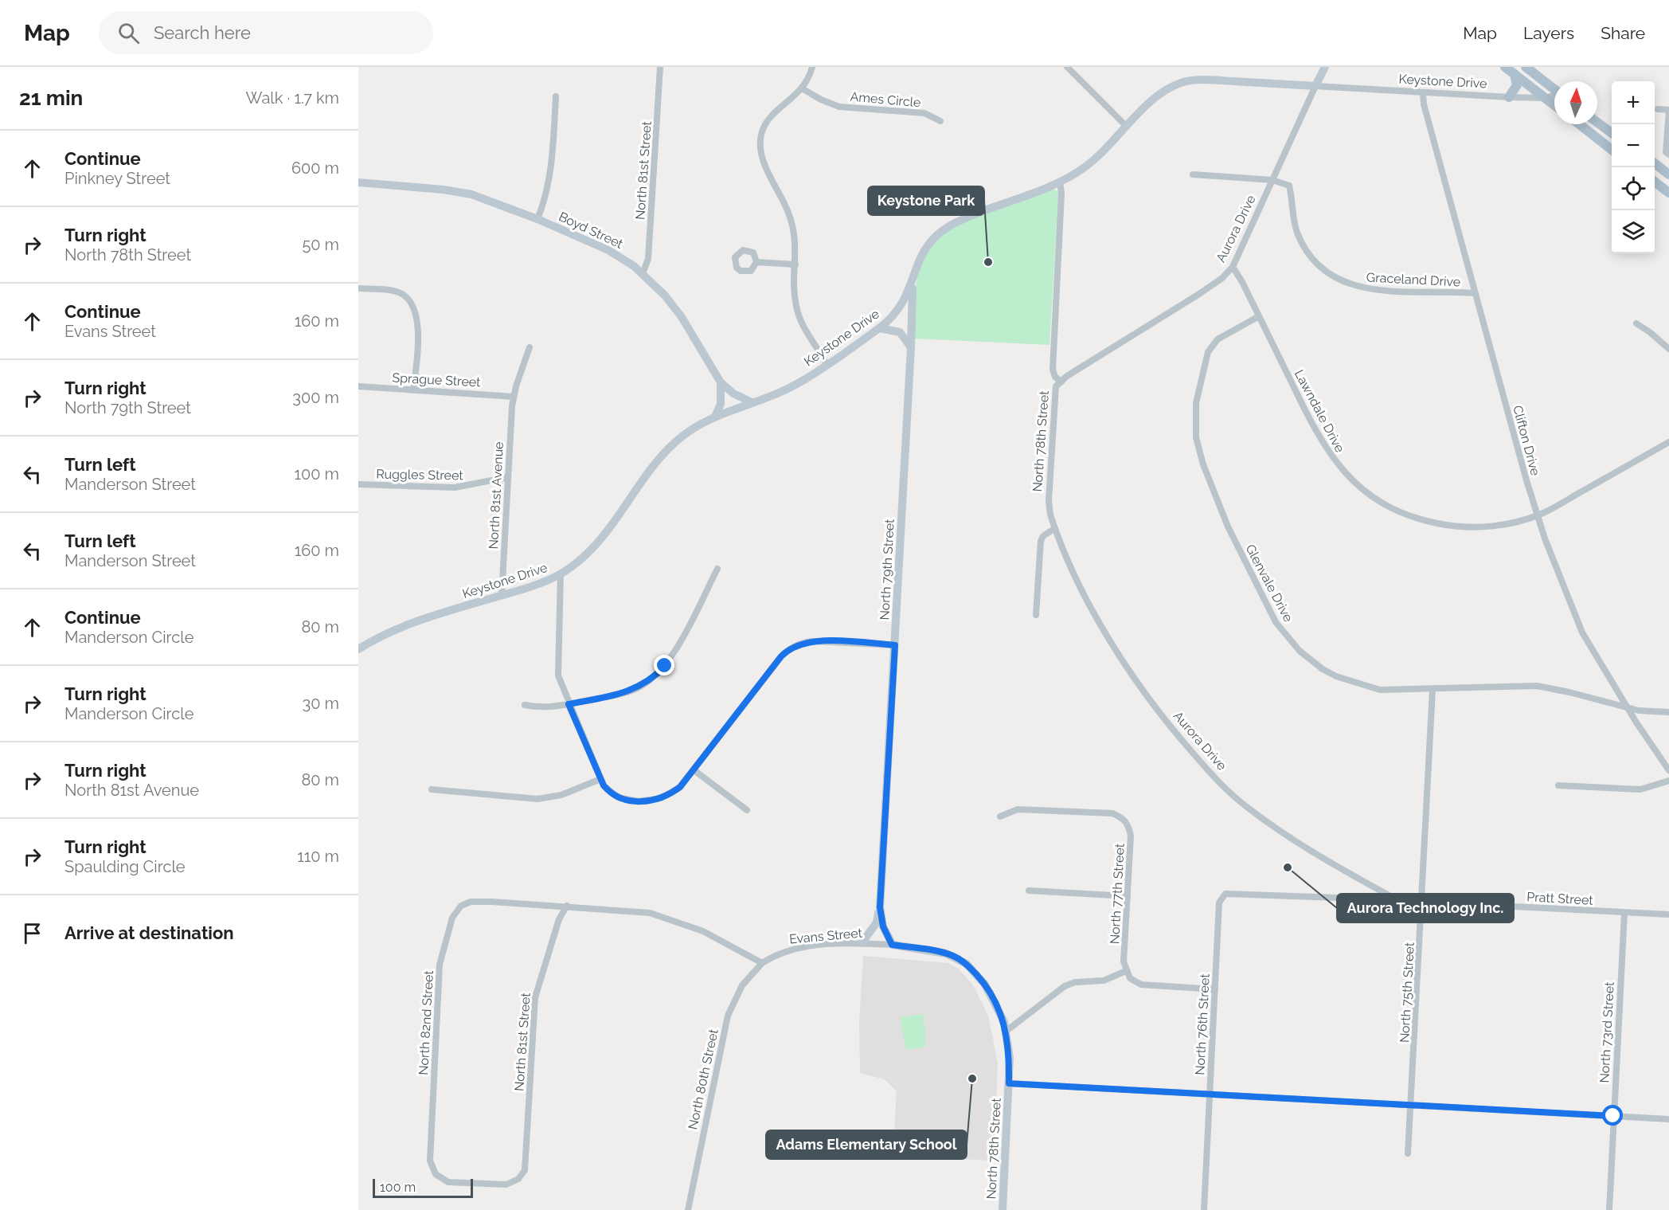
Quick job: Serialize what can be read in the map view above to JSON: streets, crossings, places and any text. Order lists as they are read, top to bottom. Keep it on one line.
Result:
{"streets":{"street":["Keystone Drive","Ames Circle","North 81st Street","Aurora Drive","Boyd Street","Graceland Drive","Sprague Street","Lawndale Drive","Clifton Drive","North 78th Street","Ruggles Street","North 81st Avenue","North 79th Street","Glenvale Drive","North 77th Street","Pratt Street","Evans Street","North 75th Street","North 82nd Street","North 76th Street","North 73rd Street","North 80th Street"]},"crossings":[["Keystone Drive","Aurora Drive"],["Keystone Drive","Boyd Street"],["Keystone Drive","Clifton Drive"],["Keystone Drive","North 78th Street"],["Keystone Drive","North 81st Avenue"],["Keystone Drive","North 79th Street"],["North 81st Street","Boyd Street"],["North 81st Street","North 82nd Street"],["Aurora Drive","Graceland Drive"],["Aurora Drive","Lawndale Drive"],["Aurora Drive","North 78th Street"],["Aurora Drive","Pratt Street"],["Graceland Drive","Clifton Drive"],["Sprague Street","North 81st Avenue"],["Lawndale Drive","Clifton Drive"],["Lawndale Drive","Glenvale Drive"],["Clifton Drive","Glenvale Drive"],["North 78th Street","Evans Street"],["Ruggles Street","North 81st Avenue"],["North 79th Street","Evans Street"],["Glenvale Drive","North 75th Street"],["Pratt Street","North 75th Street"],["Pratt Street","North 76th Street"],["Pratt Street","North 73rd Street"],["Evans Street","North 80th Street"]],"places":["Keystone Park","Aurora Technology Inc.","Adams Elementary School"],"scale_bar":"100 m","north":"top","page":{"header":"Map","search":"Search here","nav":["Map","Layers","Share"],"heading":["21 min","Walk · 1.7 km"],"map_buttons":["+","−"],"list":[["Continue","Pinkney Street","600 m"],["Turn right","North 78th Street","50 m"],["Continue","Evans Street","160 m"],["Turn right","North 79th Street","300 m"],["Turn left","Manderson Street","100 m"],["Turn left","Manderson Street","160 m"],["Continue","Manderson Circle","80 m"],["Turn right","Manderson Circle","30 m"],["Turn right","North 81st Avenue","80 m"],["Turn right","Spaulding Circle","110 m"],"Arrive at destination"],"scale":"100 m"}}
